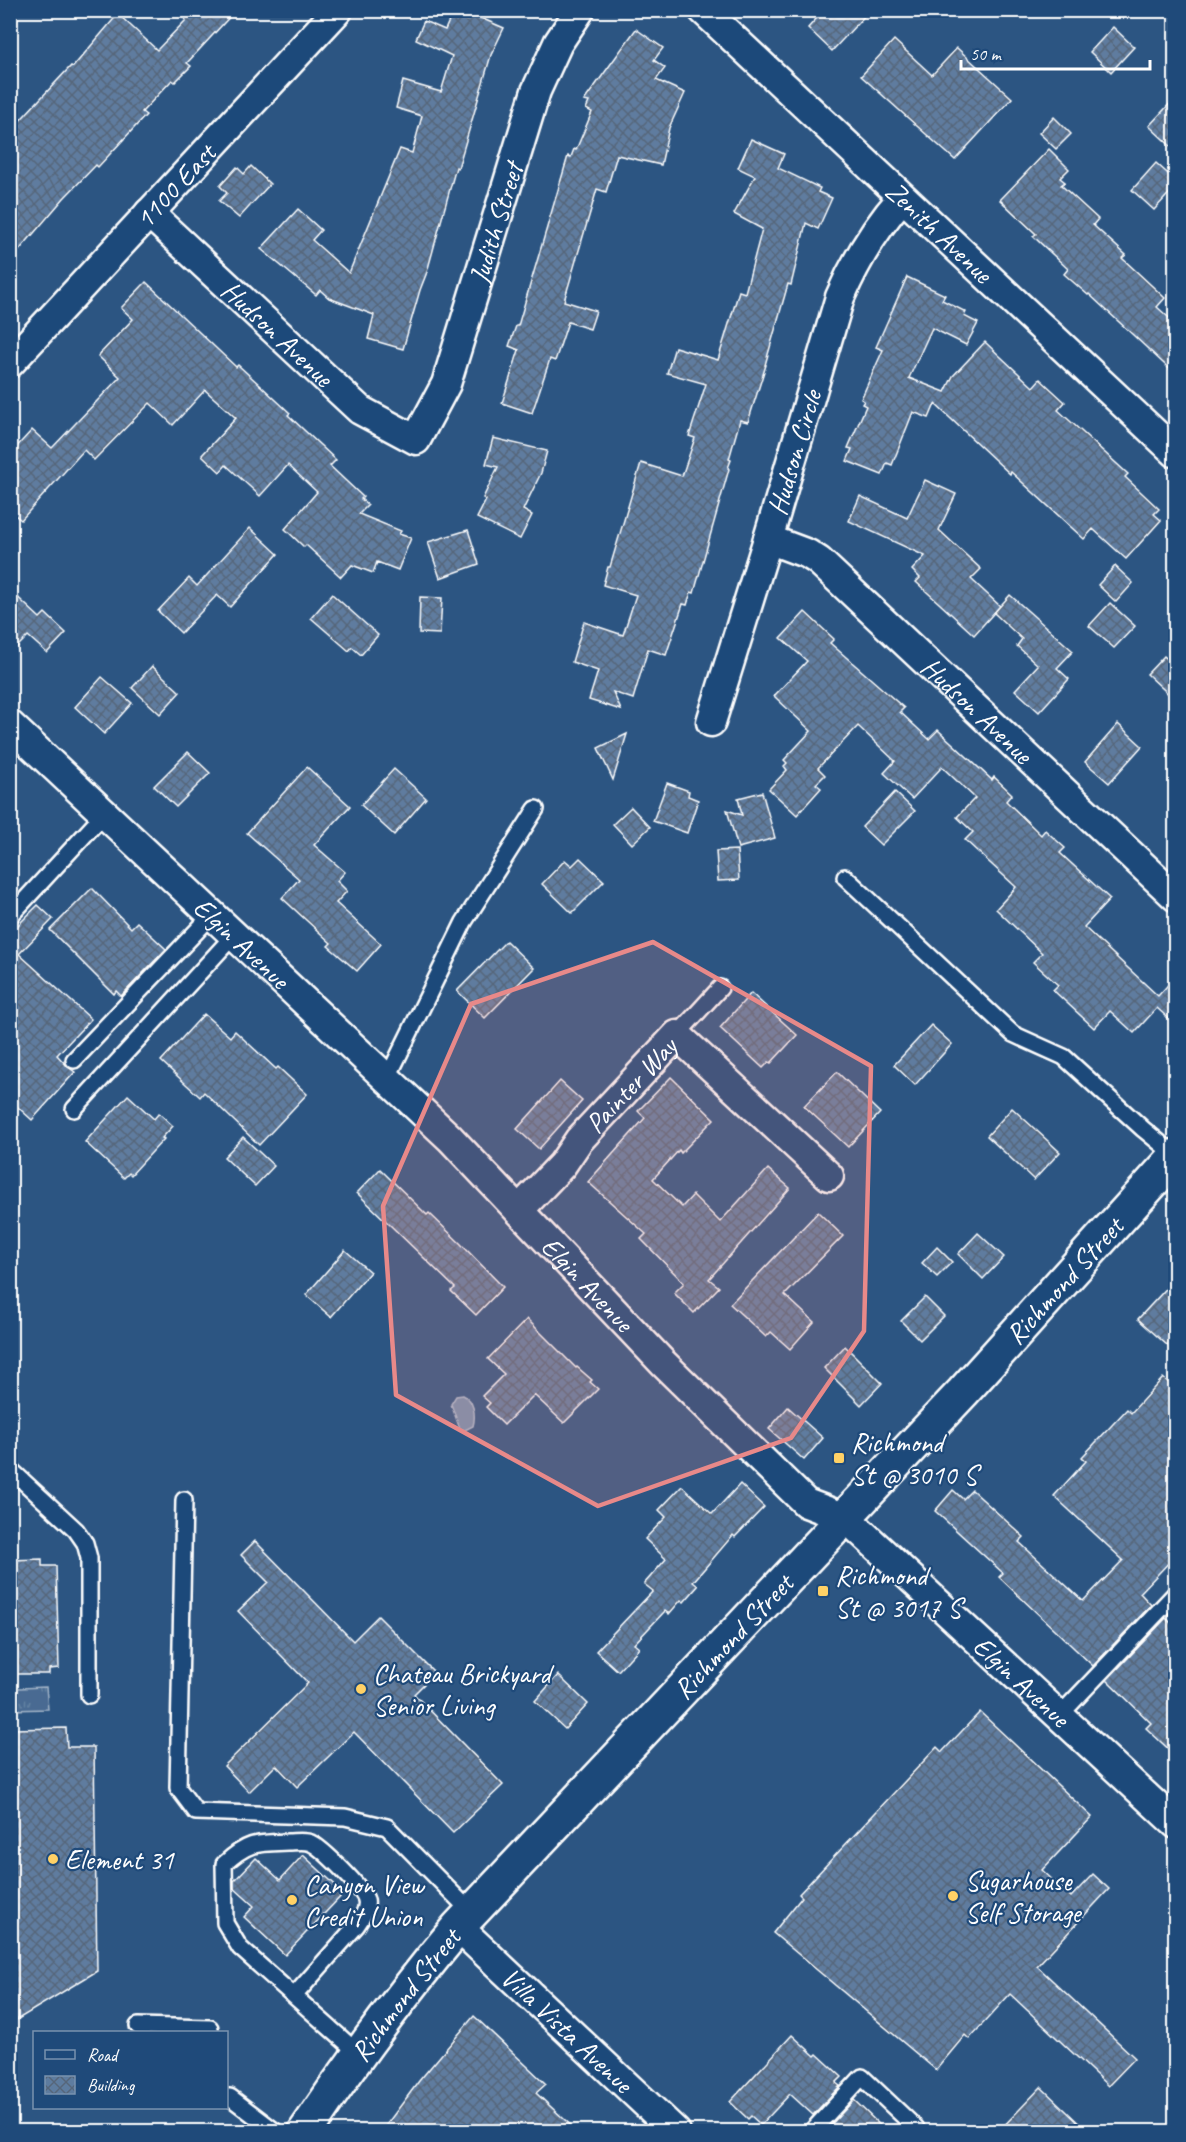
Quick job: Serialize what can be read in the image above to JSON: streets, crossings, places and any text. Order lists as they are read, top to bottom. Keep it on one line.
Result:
{"streets":{"main road":["Richmond Street"],"street":["1100 East","Judith Street","Zenith Avenue","Hudson Avenue","Hudson Circle","Elgin Avenue","Painter Way","Villa Vista Avenue"]},"crossings":[["1100 East","Hudson Avenue"],["Judith Street","Hudson Avenue"],["Zenith Avenue","Hudson Circle"],["Hudson Avenue","Hudson Circle"],["Elgin Avenue","Painter Way"],["Elgin Avenue","Richmond Street"],["Richmond Street","Villa Vista Avenue"]],"places":{"transit":["Richmond St @ 3010 S","Richmond St @ 3017 S"],"other":["Chateau Brickyard Senior Living","Element 31","Sugarhouse Self Storage","Canyon View Credit Union"]},"legend":["Road","Building"],"scale_bar":"50 m"}
